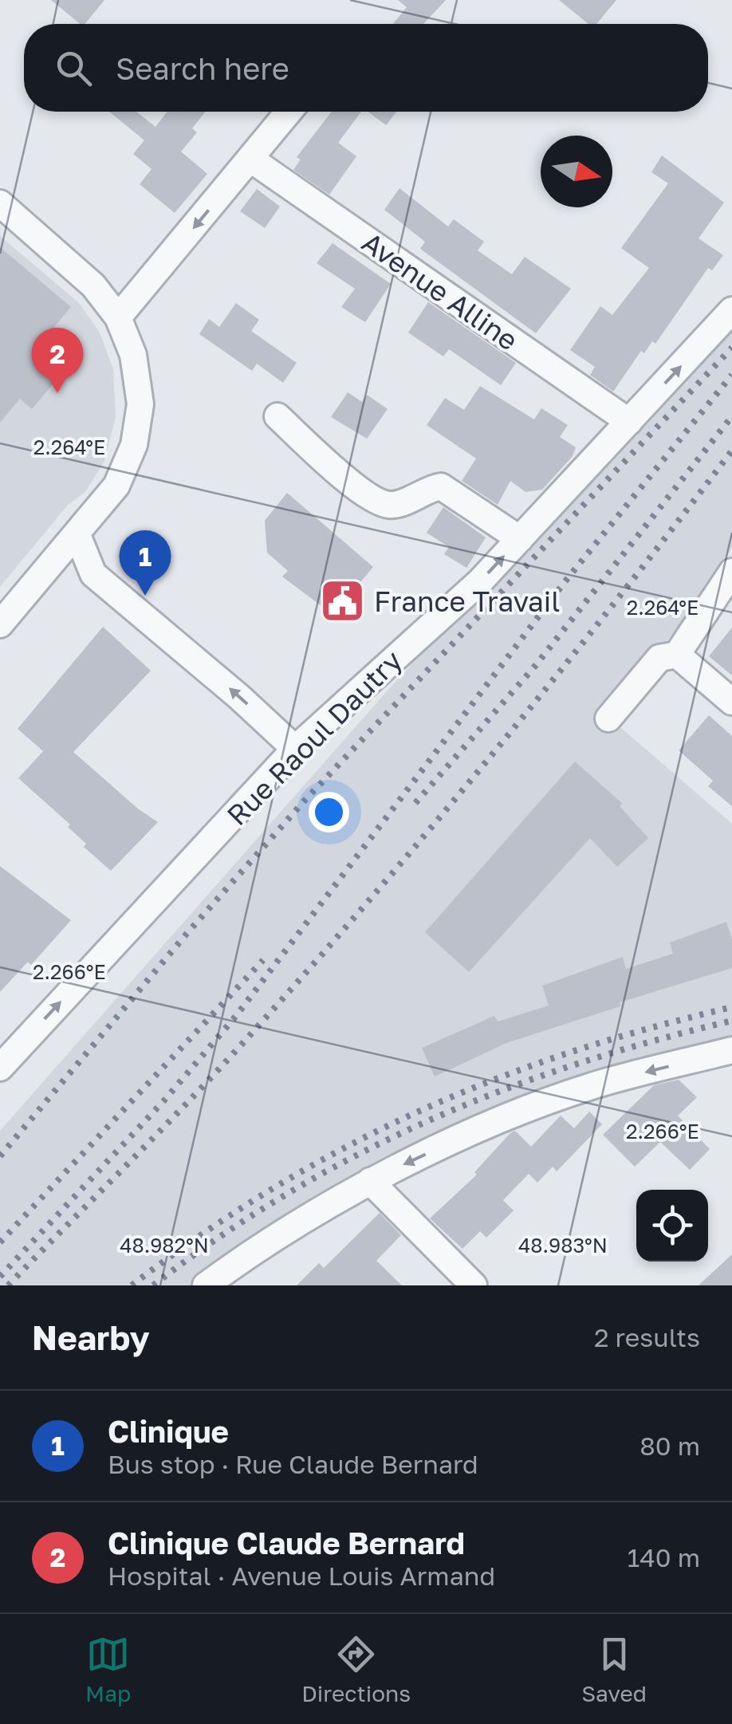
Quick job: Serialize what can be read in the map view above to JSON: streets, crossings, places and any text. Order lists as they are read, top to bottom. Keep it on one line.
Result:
{"streets":{"street":["Avenue Alline","Rue Raoul Dautry"]},"crossings":[["Avenue Alline","Rue Raoul Dautry"]],"one_way":["Rue Raoul Dautry"],"places":{"public building":["France Travail"]},"north":"right","page":{"search":"Search here","pins":["2","1"],"heading":["Nearby","2 results"],"list":[{"mark":"1","name":"Clinique","note":"Bus stop · Rue Claude Bernard","value":"80 m"},{"mark":"2","name":"Clinique Claude Bernard","note":"Hospital · Avenue Louis Armand","value":"140 m"}],"nav":["Map","Directions","Saved"]},"coordinates":["2.264°E","2.266°E","48.982°N","48.983°N"]}
